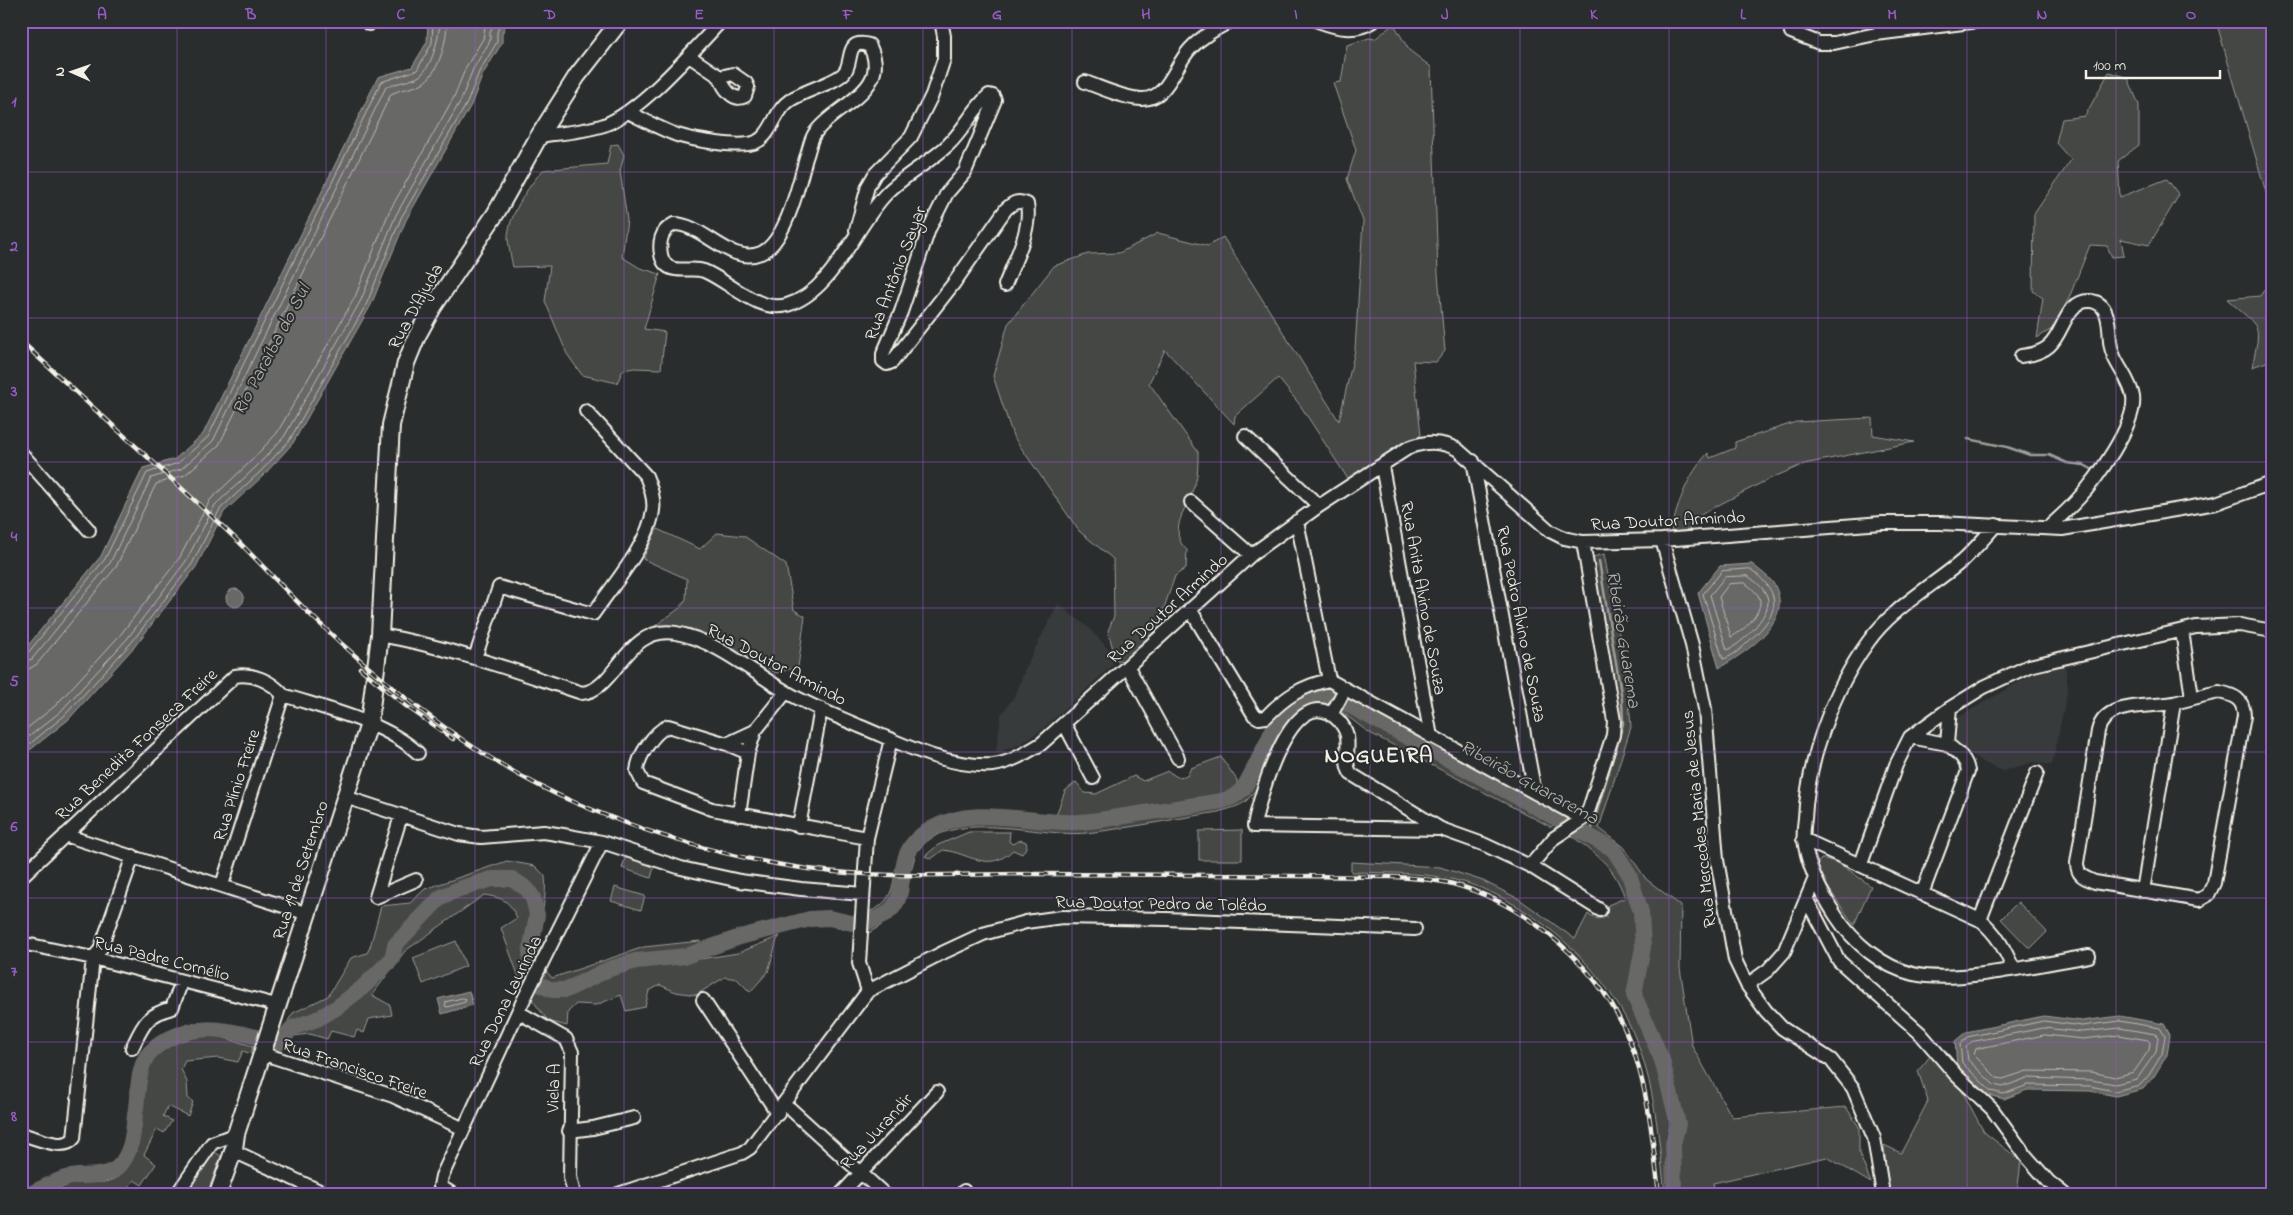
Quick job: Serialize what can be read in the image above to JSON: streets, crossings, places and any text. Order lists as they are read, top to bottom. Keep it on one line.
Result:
{"streets":{"main road":["Rua D'Ajuda","Rua 19 de Setembro"],"street":["Rua Antônio Sayar","Rua Doutor Armindo","Rua Anita Alvino de Souza","Rua Pedro Alvino de Souza","Rua Benedita Fonseca Freire","Rua Plínio Freire","Rua Mercedes Maria de Jesus","Rua Doutor Pedro de Tolêdo","Rua Padre Cornélio","Rua Dona Laurinda","Rua Francisco Freire","Viela A","Rua Jurandir"]},"crossings":[["Rua D'Ajuda","Rua Doutor Armindo"],["Rua D'Ajuda","Rua Benedita Fonseca Freire"],["Rua D'Ajuda","Rua 19 de Setembro"],["Rua Doutor Armindo","Rua Anita Alvino de Souza"],["Rua Doutor Armindo","Rua Pedro Alvino de Souza"],["Rua Doutor Armindo","Rua Mercedes Maria de Jesus"],["Rua Benedita Fonseca Freire","Rua Plínio Freire"],["Rua Benedita Fonseca Freire","Rua 19 de Setembro"],["Rua 19 de Setembro","Rua Padre Cornélio"],["Rua 19 de Setembro","Rua Francisco Freire"],["Rua Dona Laurinda","Rua Francisco Freire"],["Rua Dona Laurinda","Viela A"]],"districts":["NOGUEIRA"],"water":["Rio Paraíba do Sul","Ribeirão Guarema","Ribeirão Guararema"],"scale_bar":"100 m","north":"left","grid":{"columns":["A","B","C","D","E","F","G","H","I","J","K","L","M","N","O"],"rows":["1","2","3","4","5","6","7","8"]}}
